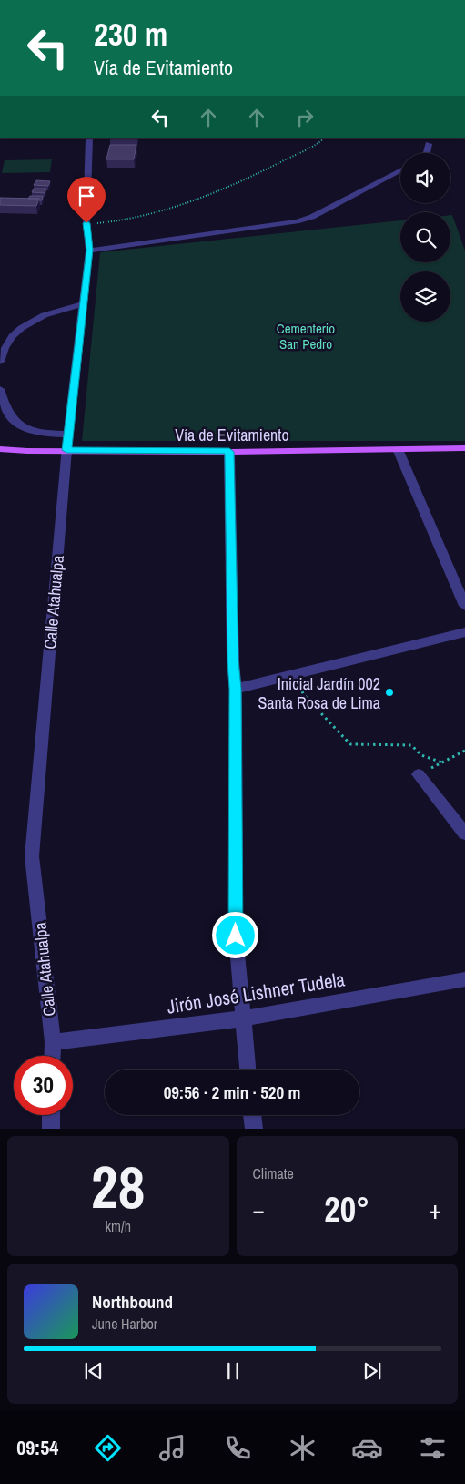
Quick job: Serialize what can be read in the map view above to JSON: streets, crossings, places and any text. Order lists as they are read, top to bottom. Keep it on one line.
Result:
{"streets":{"main road":["Vía de Evitamiento"],"street":["Calle Atahualpa","Jirón José Lishner Tudela"]},"crossings":[["Vía de Evitamiento","Calle Atahualpa"],["Calle Atahualpa","Jirón José Lishner Tudela"]],"parks":["Cementerio San Pedro"],"places":["Inicial Jardín 002 Santa Rosa de Lima"],"page":{"turn":["230 m","Vía de Evitamiento"],"limit":"30","trip":"09:56 · 2 min · 520 m","tile":[["28","km/h"],"Climate"],"heat":["−","20°","+"],"song":["Northbound","June Harbor"],"tabs":"09:54"}}
